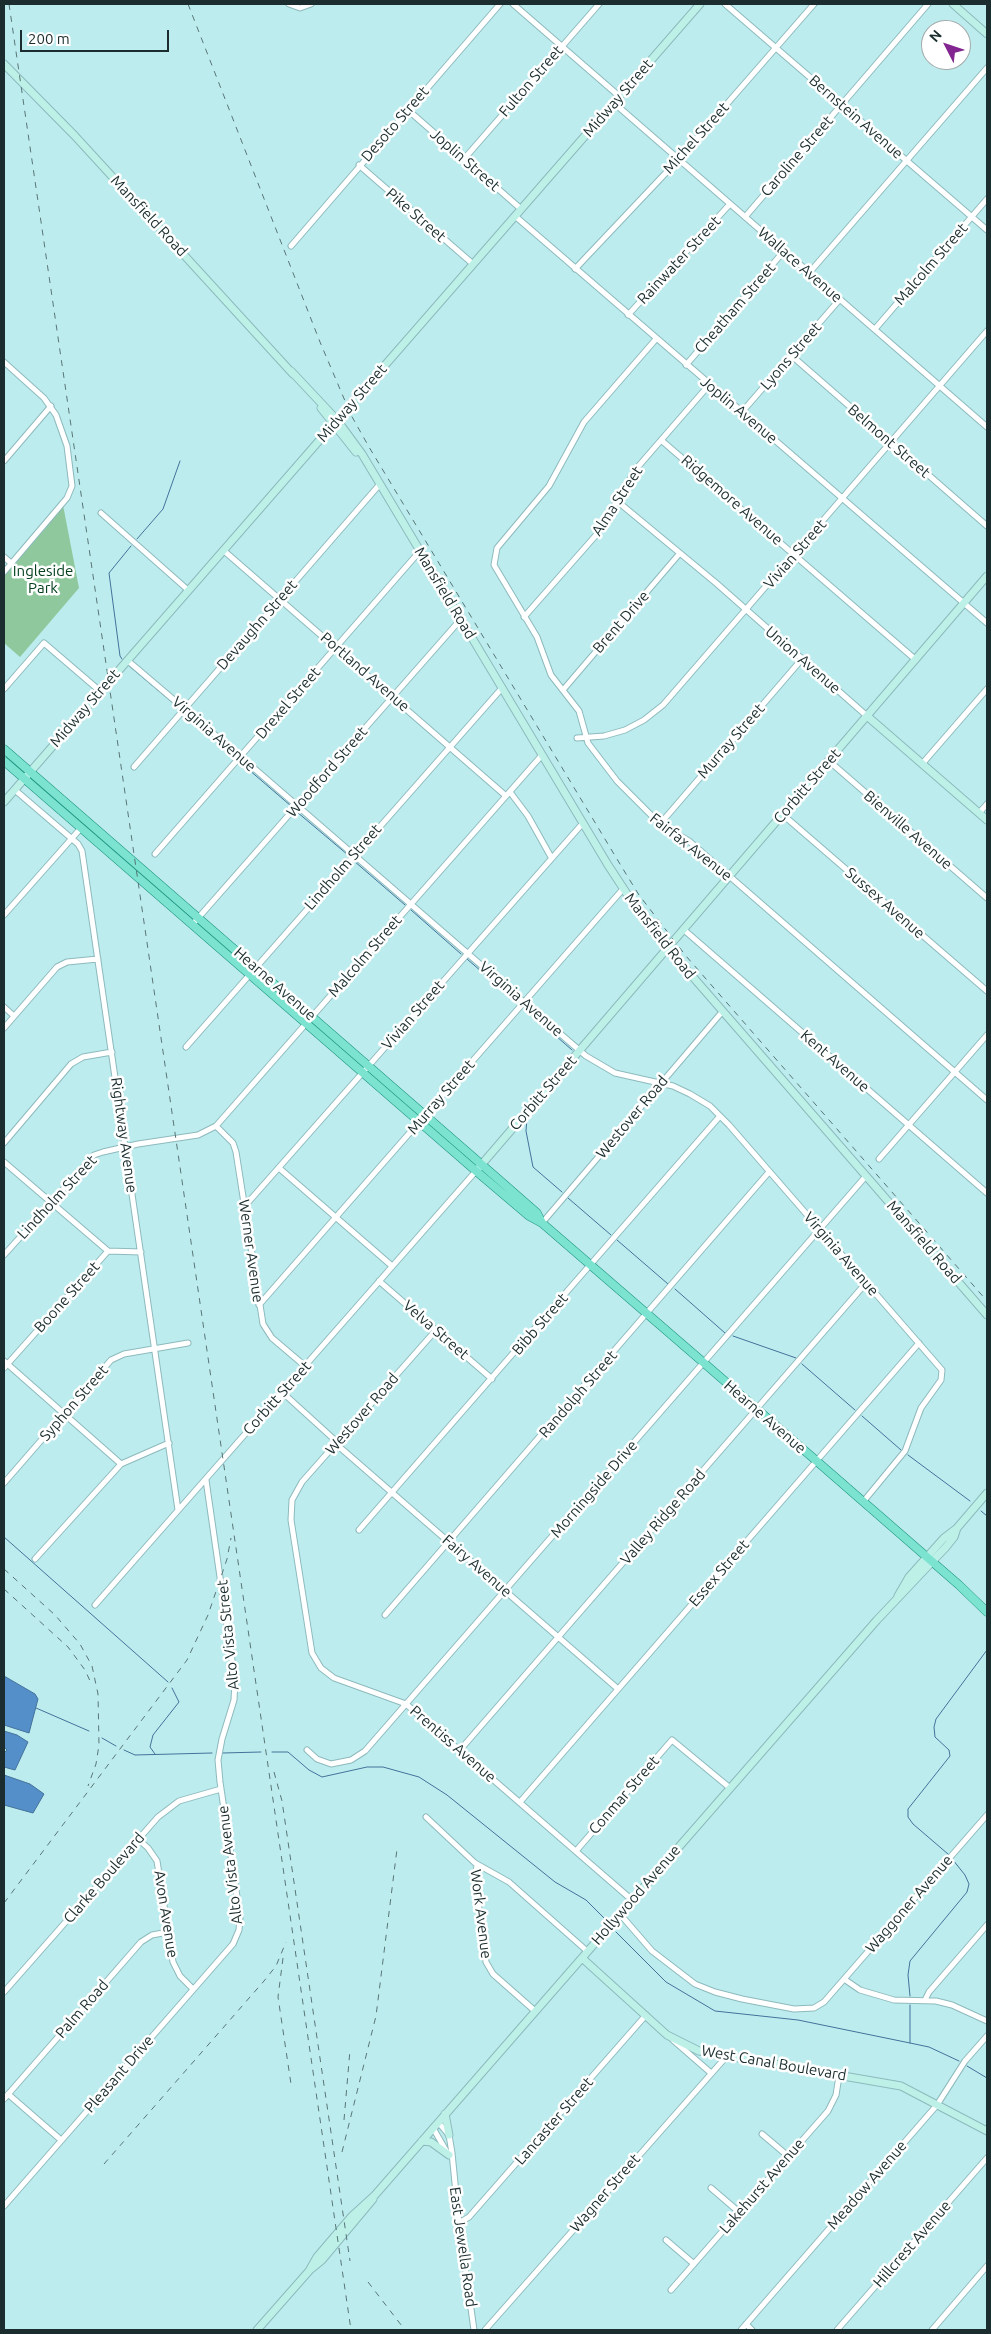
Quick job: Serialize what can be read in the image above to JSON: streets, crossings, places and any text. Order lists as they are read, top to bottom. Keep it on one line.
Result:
{"streets":{"main road":["Midway Street","Mansfield Road","Union Avenue","Corbitt Street","Hearne Avenue","Hollywood Avenue","West Canal Boulevard"],"street":["Fulton Street","Bernstein Avenue","Desoto Street","Michel Street","Caroline Street","Joplin Street","Pike Street","Rainwater Street","Malcolm Street","Wallace Avenue","Cheatham Street","Lyons Street","Joplin Avenue","Belmont Street","Ridgemore Avenue","Alma Street","Vivian Street","Brent Drive","Devaughn Street","Portland Avenue","Drexel Street","Virginia Avenue","Murray Street","Woodford Street","Bienville Avenue","Fairfax Avenue","Lindholm Street","Sussex Avenue","Kent Avenue","Westover Road","Rightway Avenue","Werner Avenue","Boone Street","Bibb Street","Velva Street","Randolph Street","Syphon Street","Morningside Drive","Valley Ridge Road","Fairy Avenue","Essex Street","Alto Vista Street","Prentiss Avenue","Conmar Street","Alto Vista Avenue","Clarke Boulevard","Waggoner Avenue","Avon Avenue","Work Avenue","Palm Road","Pleasant Drive","Lancaster Street","Meadow Avenue","Lakehurst Avenue","Wagner Street","Hillcrest Avenue","East Jewella Road"]},"crossings":[["Fulton Street","Joplin Street"],["Midway Street","Joplin Street"],["Midway Street","Pike Street"],["Midway Street","Mansfield Road"],["Midway Street","Wallace Avenue"],["Midway Street","Joplin Avenue"],["Midway Street","Portland Avenue"],["Midway Street","Virginia Avenue"],["Midway Street","Hearne Avenue"],["Midway Street","Rightway Avenue"],["Bernstein Avenue","Michel Street"],["Bernstein Avenue","Caroline Street"],["Bernstein Avenue","Malcolm Street"],["Desoto Street","Joplin Street"],["Desoto Street","Pike Street"],["Michel Street","Wallace Avenue"],["Michel Street","Joplin Avenue"],["Caroline Street","Wallace Avenue"],["Mansfield Road","Malcolm Street"],["Mansfield Road","Vivian Street"],["Mansfield Road","Devaughn Street"],["Mansfield Road","Drexel Street"],["Mansfield Road","Murray Street"],["Mansfield Road","Woodford Street"],["Mansfield Road","Corbitt Street"],["Mansfield Road","Lindholm Street"],["Mansfield Road","Westover Road"],["Mansfield Road","Morningside Drive"],["Rainwater Street","Wallace Avenue"],["Rainwater Street","Joplin Avenue"],["Malcolm Street","Wallace Avenue"],["Malcolm Street","Portland Avenue"],["Malcolm Street","Virginia Avenue"],["Malcolm Street","Lindholm Street"],["Malcolm Street","Hearne Avenue"],["Malcolm Street","Werner Avenue"],["Wallace Avenue","Cheatham Street"],["Wallace Avenue","Lyons Street"],["Wallace Avenue","Vivian Street"],["Cheatham Street","Joplin Avenue"],["Lyons Street","Joplin Avenue"],["Lyons Street","Belmont Street"],["Joplin Avenue","Alma Street"],["Joplin Avenue","Vivian Street"],["Joplin Avenue","Corbitt Street"],["Joplin Avenue","Fairfax Avenue"],["Belmont Street","Vivian Street"],["Ridgemore Avenue","Alma Street"],["Ridgemore Avenue","Vivian Street"],["Ridgemore Avenue","Corbitt Street"],["Alma Street","Union Avenue"],["Alma Street","Fairfax Avenue"],["Vivian Street","Union Avenue"],["Vivian Street","Portland Avenue"],["Vivian Street","Virginia Avenue"],["Vivian Street","Fairfax Avenue"],["Vivian Street","Hearne Avenue"],["Vivian Street","Werner Avenue"],["Brent Drive","Union Avenue"],["Brent Drive","Fairfax Avenue"],["Devaughn Street","Portland Avenue"],["Devaughn Street","Virginia Avenue"],["Union Avenue","Murray Street"],["Union Avenue","Corbitt Street"],["Portland Avenue","Drexel Street"],["Portland Avenue","Woodford Street"],["Portland Avenue","Lindholm Street"],["Drexel Street","Virginia Avenue"],["Virginia Avenue","Murray Street"],["Virginia Avenue","Woodford Street"],["Virginia Avenue","Corbitt Street"],["Virginia Avenue","Lindholm Street"],["Virginia Avenue","Hearne Avenue"],["Virginia Avenue","Westover Road"],["Virginia Avenue","Bibb Street"],["Virginia Avenue","Randolph Street"],["Virginia Avenue","Morningside Drive"],["Virginia Avenue","Valley Ridge Road"],["Virginia Avenue","Essex Street"],["Murray Street","Fairfax Avenue"],["Murray Street","Hearne Avenue"],["Murray Street","Werner Avenue"],["Woodford Street","Hearne Avenue"],["Corbitt Street","Bienville Avenue"],["Corbitt Street","Fairfax Avenue"],["Corbitt Street","Sussex Avenue"],["Corbitt Street","Hearne Avenue"],["Corbitt Street","Kent Avenue"],["Corbitt Street","Rightway Avenue"],["Corbitt Street","Werner Avenue"],["Corbitt Street","Velva Street"],["Corbitt Street","Fairy Avenue"],["Corbitt Street","Alto Vista Street"],["Lindholm Street","Hearne Avenue"],["Lindholm Street","Rightway Avenue"],["Hearne Avenue","Westover Road"],["Hearne Avenue","Bibb Street"],["Hearne Avenue","Randolph Street"],["Hearne Avenue","Morningside Drive"],["Hearne Avenue","Valley Ridge Road"],["Hearne Avenue","Essex Street"],["Hearne Avenue","Hollywood Avenue"],["Westover Road","Velva Street"],["Westover Road","Fairy Avenue"],["Westover Road","Prentiss Avenue"],["Rightway Avenue","Boone Street"],["Rightway Avenue","Syphon Street"],["Bibb Street","Velva Street"],["Bibb Street","Fairy Avenue"],["Randolph Street","Fairy Avenue"],["Morningside Drive","Fairy Avenue"],["Morningside Drive","Prentiss Avenue"],["Valley Ridge Road","Fairy Avenue"],["Valley Ridge Road","Prentiss Avenue"],["Fairy Avenue","Essex Street"],["Essex Street","Prentiss Avenue"],["Alto Vista Street","Alto Vista Avenue"],["Alto Vista Street","Clarke Boulevard"],["Prentiss Avenue","Conmar Street"],["Prentiss Avenue","Hollywood Avenue"],["Conmar Street","Hollywood Avenue"],["Alto Vista Avenue","Clarke Boulevard"],["Alto Vista Avenue","Pleasant Drive"],["Clarke Boulevard","Avon Avenue"],["Hollywood Avenue","Waggoner Avenue"],["Hollywood Avenue","Work Avenue"],["Hollywood Avenue","West Canal Boulevard"],["Hollywood Avenue","East Jewella Road"],["Avon Avenue","Palm Road"],["Avon Avenue","Pleasant Drive"],["West Canal Boulevard","Lancaster Street"],["West Canal Boulevard","Meadow Avenue"],["West Canal Boulevard","Lakehurst Avenue"],["West Canal Boulevard","Wagner Street"],["Lancaster Street","East Jewella Road"]],"parks":["Ingleside Park"],"scale_bar":"200 m","north":"top left"}
